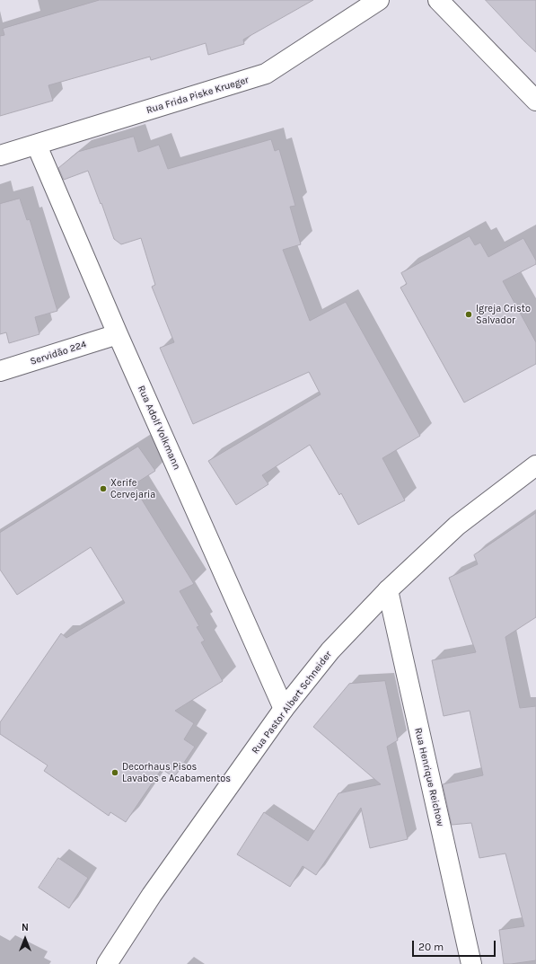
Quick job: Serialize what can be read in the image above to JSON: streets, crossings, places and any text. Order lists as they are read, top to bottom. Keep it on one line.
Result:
{"streets":{"street":["Rua Frida Piske Krueger","Servidão 224","Rua Adolf Volkmann","Rua Pastor Albert Schneider","Rua Henrique Reichow"]},"crossings":[["Rua Frida Piske Krueger","Rua Adolf Volkmann"],["Servidão 224","Rua Adolf Volkmann"],["Rua Adolf Volkmann","Rua Pastor Albert Schneider"],["Rua Pastor Albert Schneider","Rua Henrique Reichow"]],"places":["Igreja Cristo Salvador","Xerife Cervejaria","Decorhaus Pisos Lavabos e Acabamentos"],"scale_bar":"20 m","north":"top"}
